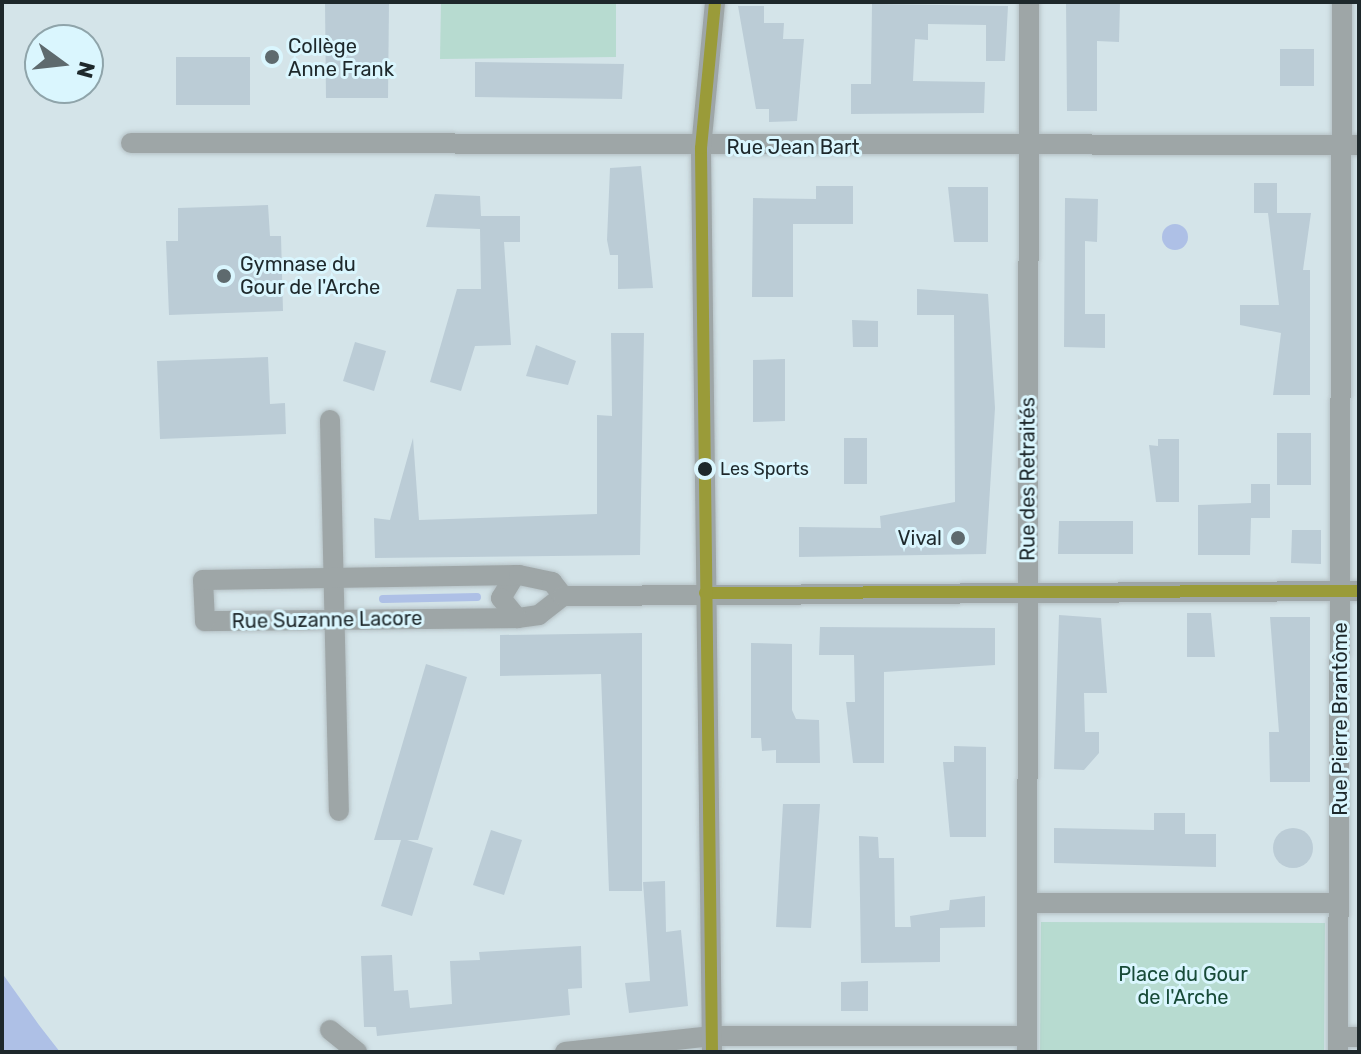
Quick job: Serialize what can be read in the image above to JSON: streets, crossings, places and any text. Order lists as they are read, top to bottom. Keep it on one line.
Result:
{"streets":{"street":["Rue Jean Bart","Rue des Retraités","Rue Suzanne Lacore","Rue Pierre Brantôme"]},"crossings":[["Rue Jean Bart","Rue des Retraités"],["Rue Jean Bart","Rue Pierre Brantôme"]],"parks":["Place du Gour de l'Arche"],"places":["Collège Anne Frank","Gymnase du Gour de l'Arche","Les Sports","Vival"],"north":"right"}
